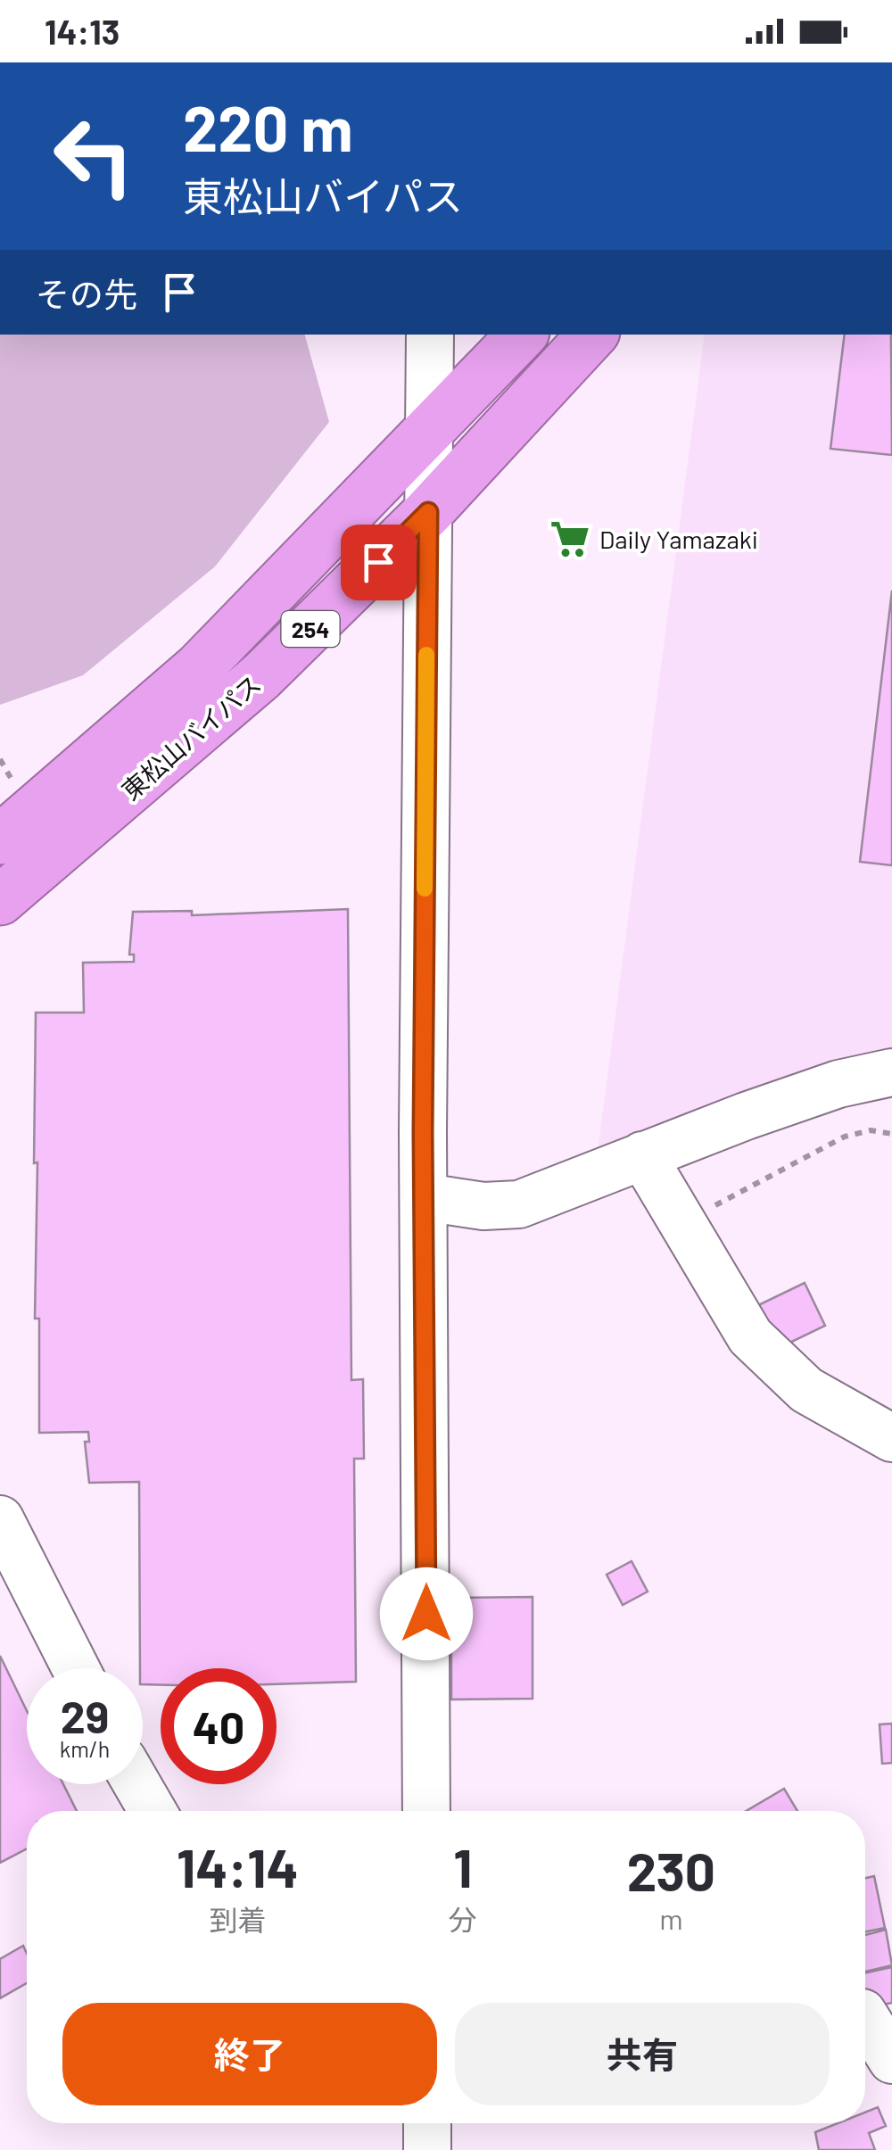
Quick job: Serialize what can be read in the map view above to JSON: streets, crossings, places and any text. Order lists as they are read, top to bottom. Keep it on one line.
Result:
{"streets":{"highway":["254","東松山バイパス"]},"places":{"supermarket":["Daily Yamazaki"]},"page":{"status":"14:13","turn":["220 m","東松山バイパス"],"then":"その先","speed":"29 km/h","limit":"40","eta":["14:14","到着","1","分","230","m"],"buttons":["終了","共有"]}}
